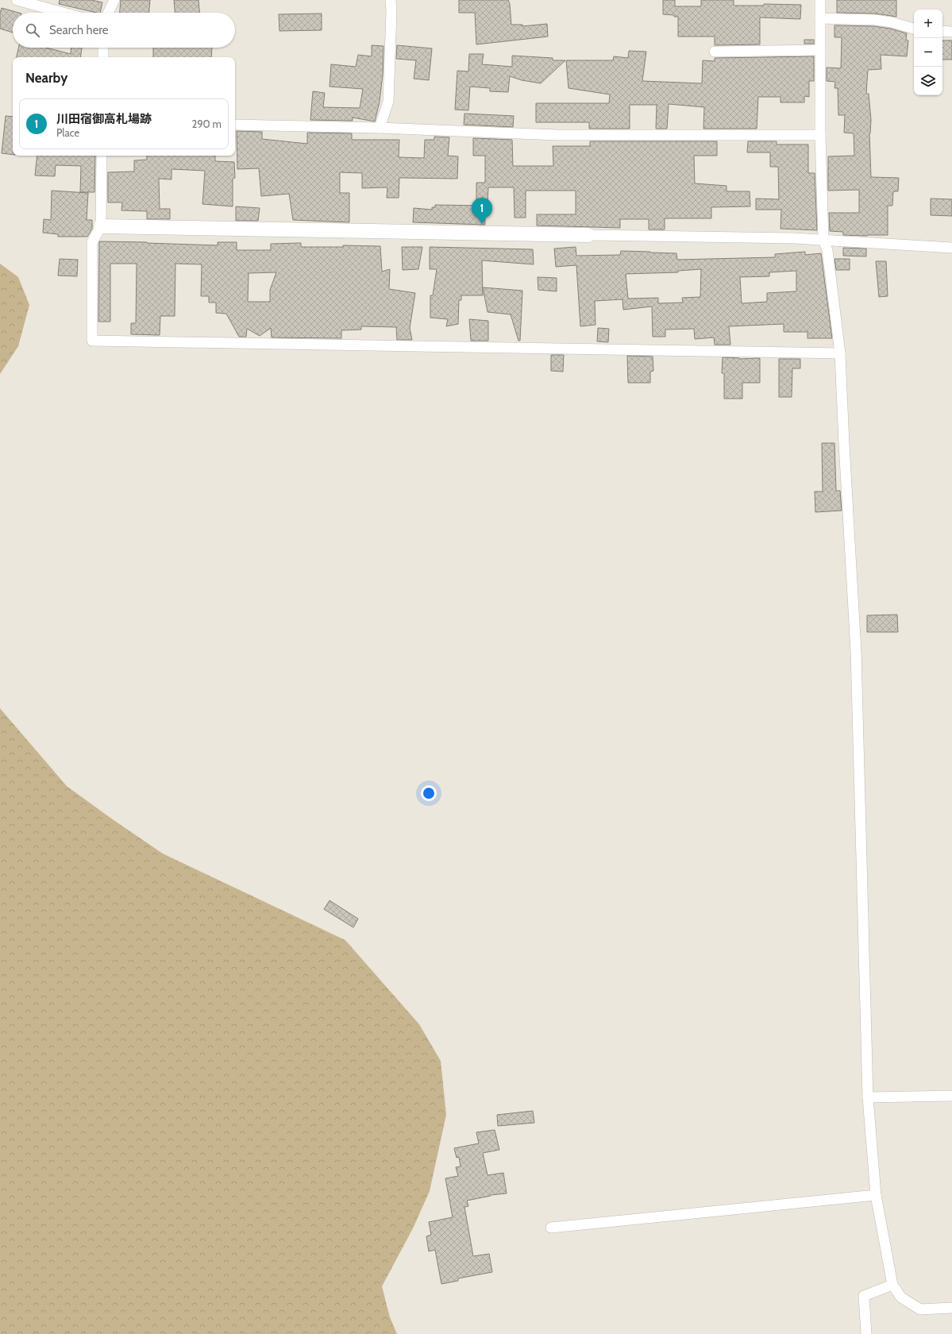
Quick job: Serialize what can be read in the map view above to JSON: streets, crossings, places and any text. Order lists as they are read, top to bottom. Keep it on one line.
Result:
{"page":{"map_buttons":["+","−"],"search":"Search here","heading":"Nearby","list":[{"mark":"1","name":"川田宿御高札場跡","note":"Place","value":"290 m"}],"pins":"1"}}
